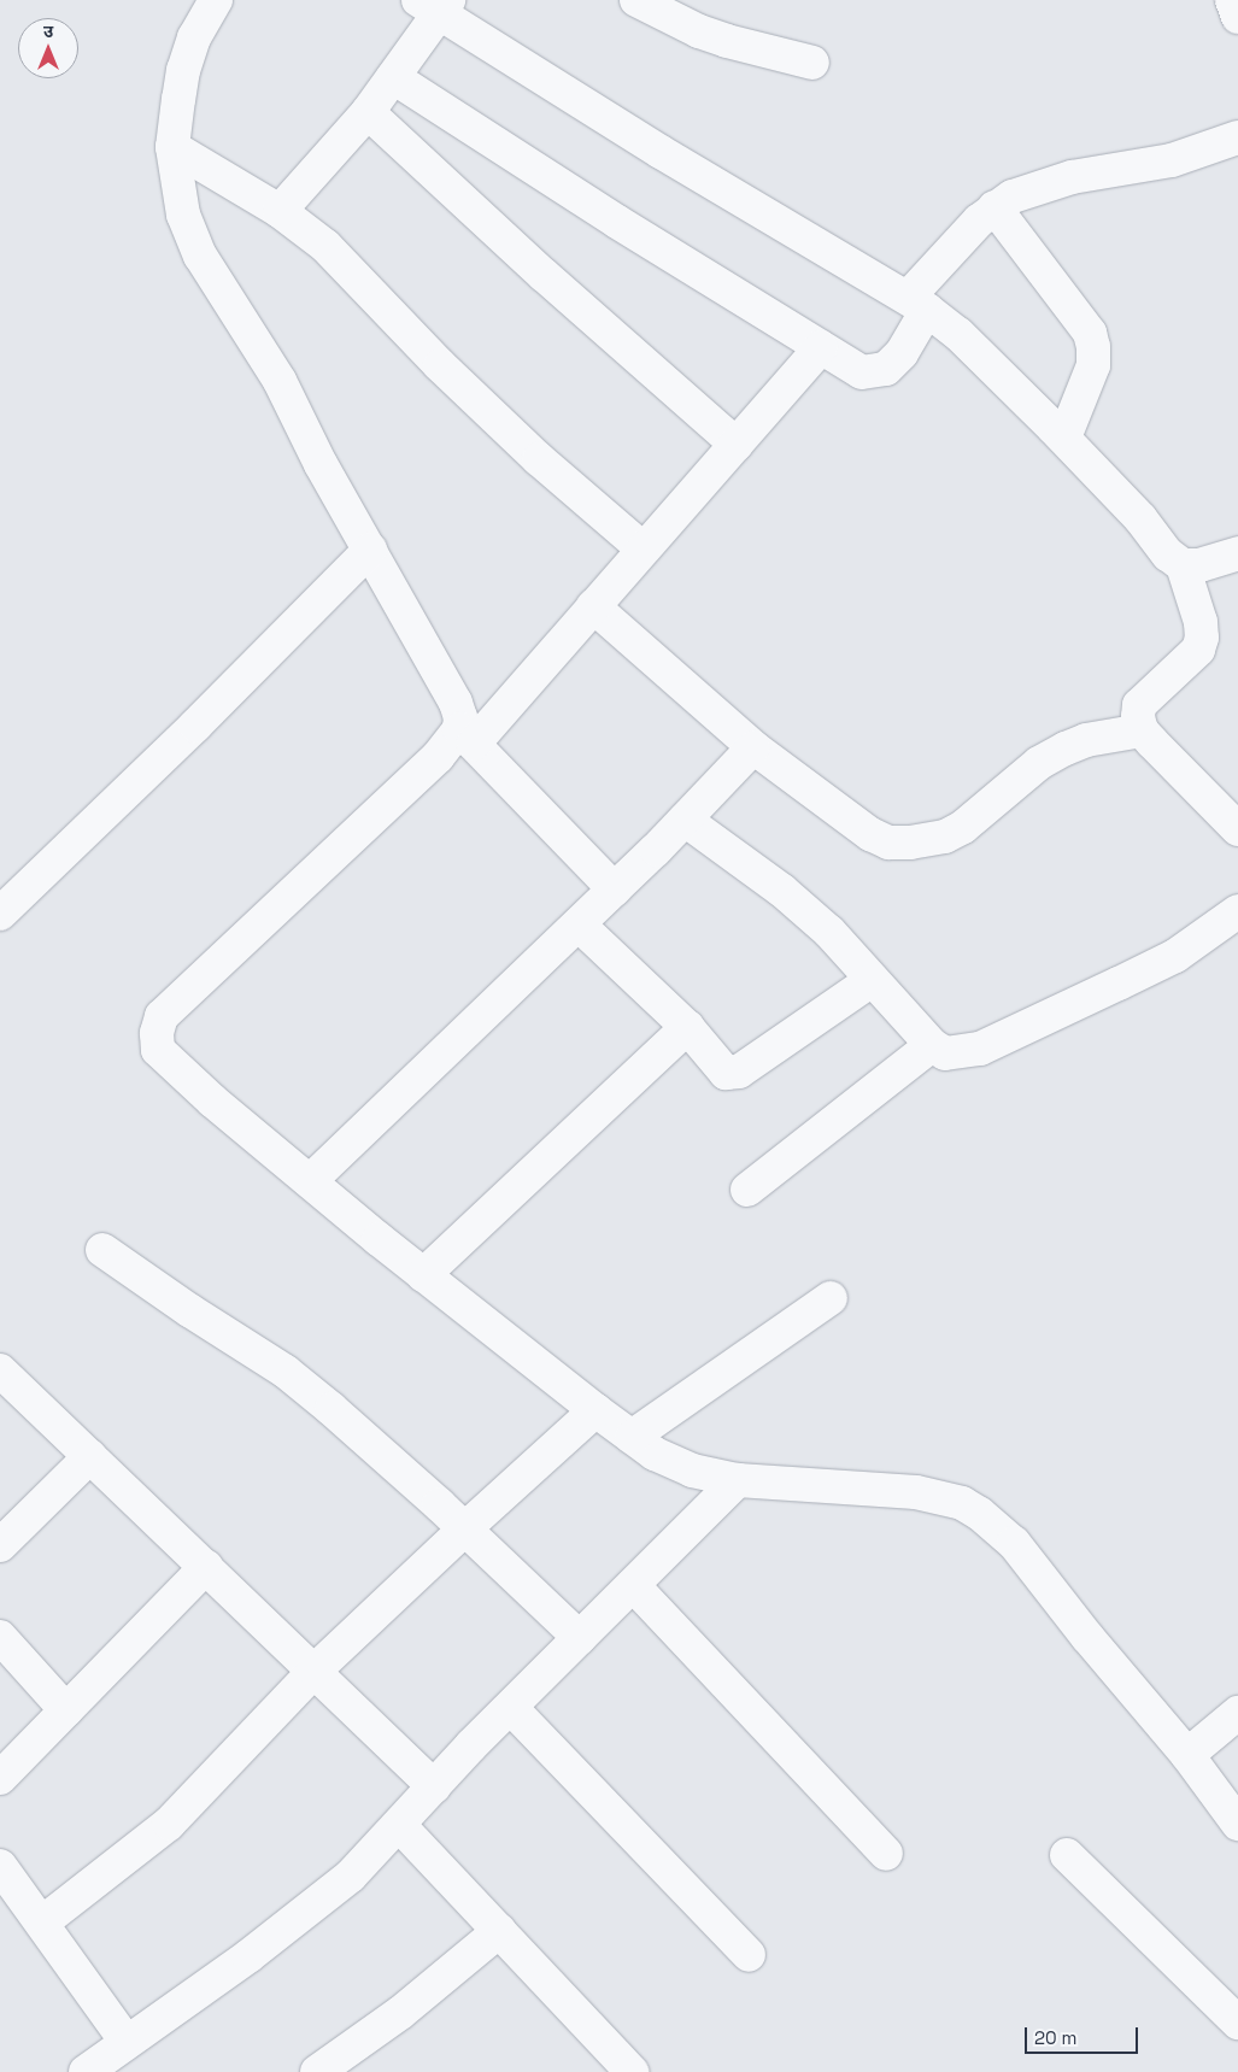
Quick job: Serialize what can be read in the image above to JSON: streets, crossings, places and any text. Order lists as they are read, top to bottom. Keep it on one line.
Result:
{"scale_bar":"20 m","north":"top"}
